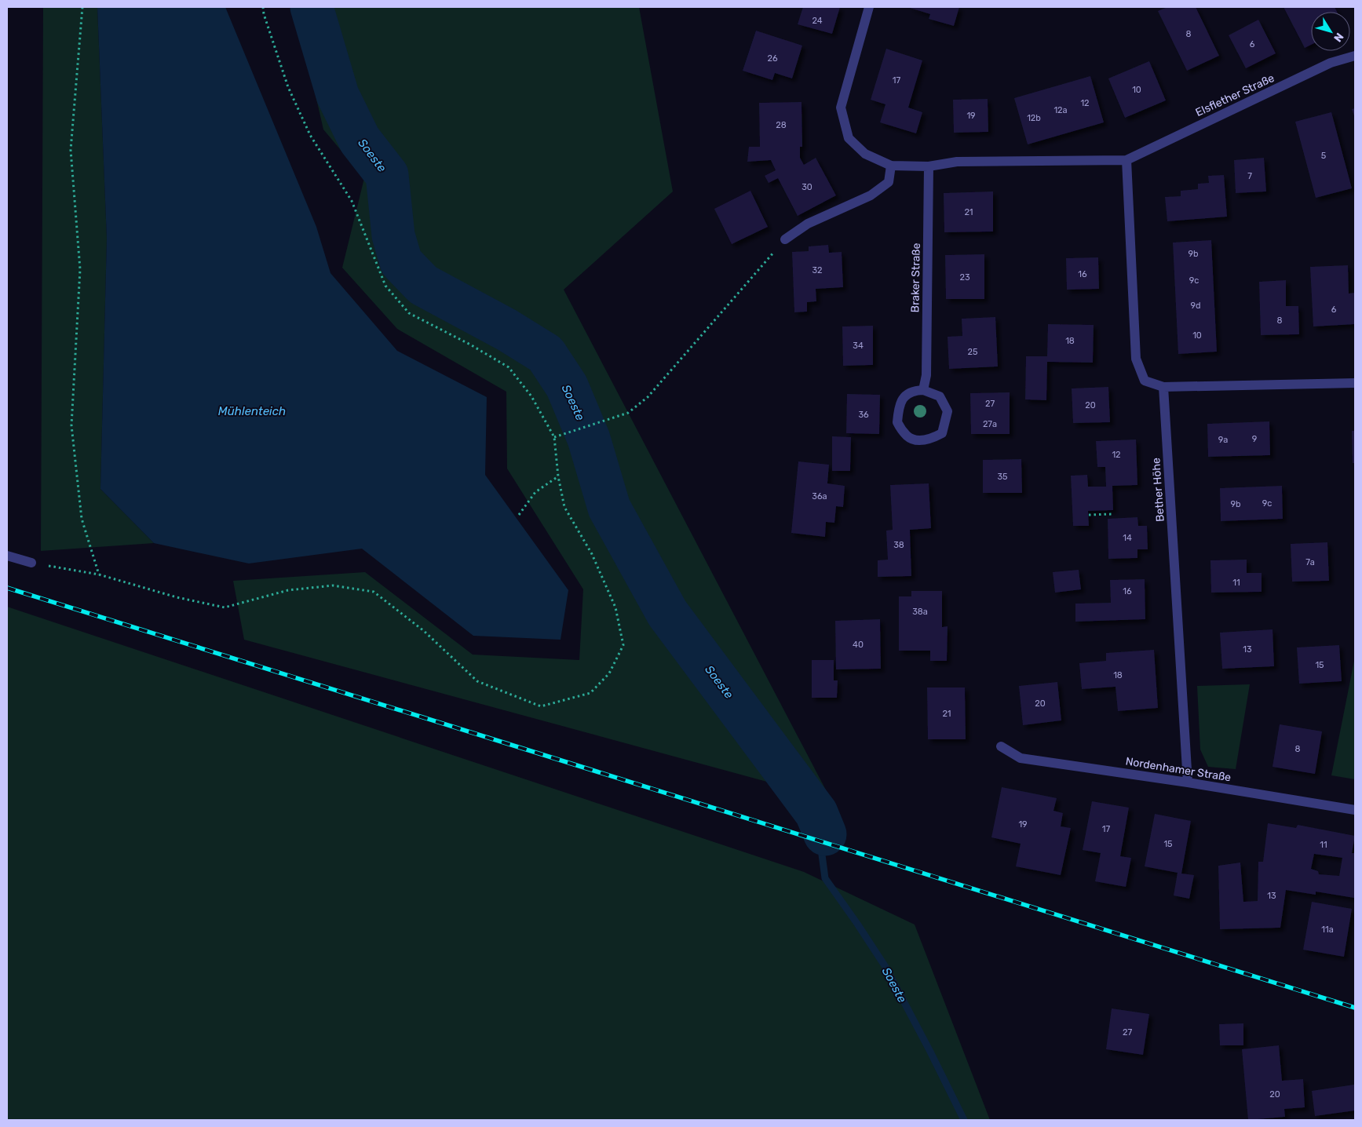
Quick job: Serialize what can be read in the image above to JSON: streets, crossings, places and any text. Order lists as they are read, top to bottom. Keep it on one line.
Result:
{"streets":{"street":["Elsflether Straße","Braker Straße","Bether Höhe","Nordenhamer Straße"]},"crossings":[["Elsflether Straße","Braker Straße"],["Bether Höhe","Nordenhamer Straße"]],"water":["Soeste","Mühlenteich"],"house_numbers":["24","8","6","26","17","10","12","12a","19","12b","28","5","7","30","21","9b","32","16","23","9c","9d","6","8","10","18","34","25","27","20","36","27a","9","9a","12","35","36a","9c","9b","14","38","7a","11","16","38a","40","13","15","18","20","21","8","19","17","15","11","13","11a","27","20"],"north":"bottom right"}
